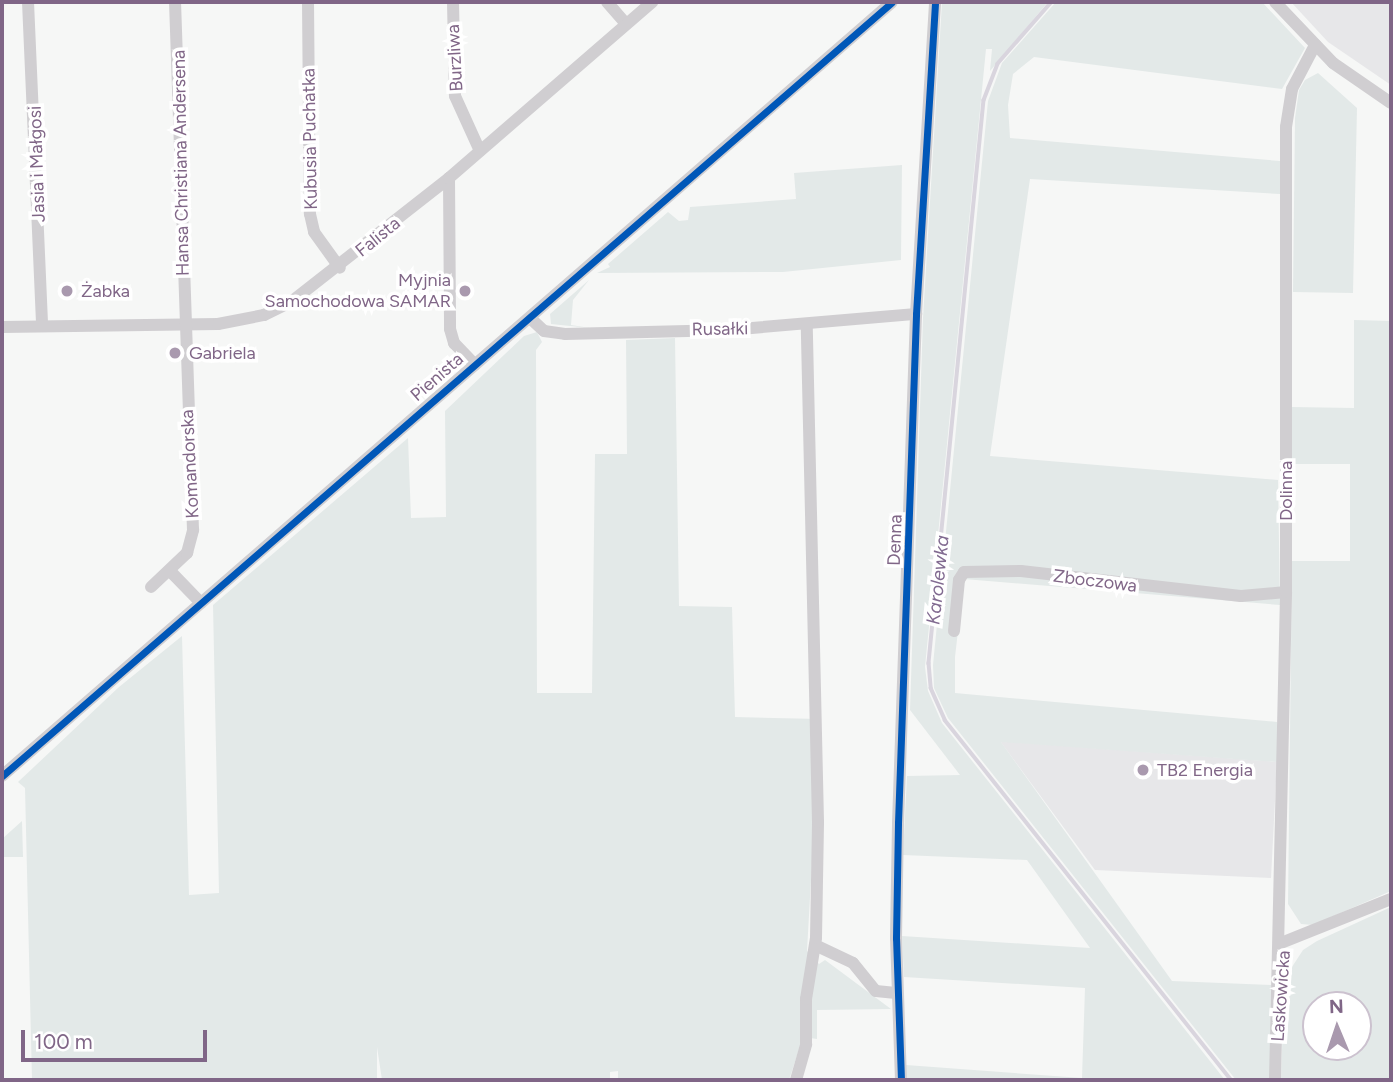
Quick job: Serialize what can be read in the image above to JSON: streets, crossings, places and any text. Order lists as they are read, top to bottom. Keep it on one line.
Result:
{"streets":{"street":["Burzliwa","Kubusia Puchatka","Hansa Christiana Andersena","Jasia i Małgosi","Falista","Rusałki","Pienista","Komandorska","Dolinna","Denna","Zboczowa","Laskowicka"]},"crossings":[["Burzliwa","Falista"],["Kubusia Puchatka","Falista"],["Hansa Christiana Andersena","Falista"],["Hansa Christiana Andersena","Komandorska"],["Jasia i Małgosi","Falista"],["Falista","Komandorska"],["Rusałki","Pienista"],["Rusałki","Denna"],["Dolinna","Zboczowa"],["Dolinna","Laskowicka"]],"water":["Karolewka"],"places":["Żabka","Myjnia Samochodowa SAMAR","Gabriela","TB2 Energia"],"scale_bar":"100 m","north":"top"}
